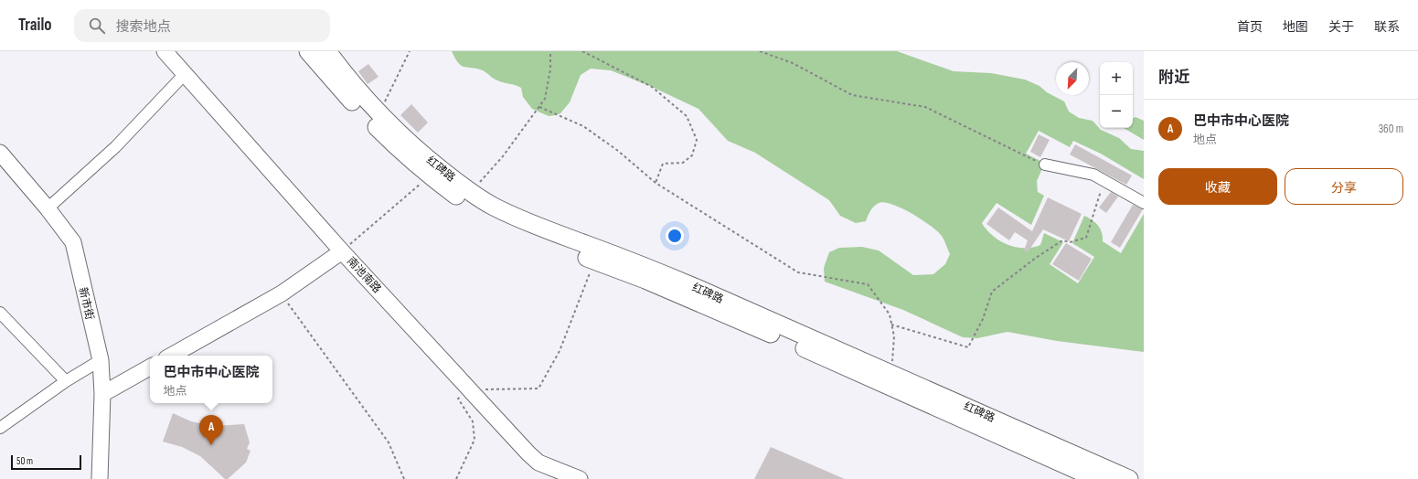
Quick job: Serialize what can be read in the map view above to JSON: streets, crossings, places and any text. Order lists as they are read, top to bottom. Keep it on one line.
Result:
{"streets":{"main road":["红碑路"],"street":["南池南路","新市街"]},"scale_bar":"50 m","north":"bottom left","page":{"header":"Trailo","search":"搜索地点","nav":["首页","地图","关于","联系"],"heading":"附近","map_buttons":["+","−"],"list":[{"mark":"A","name":"巴中市中心医院","note":"地点","value":"360 m"}],"buttons":["收藏","分享"],"popup":["巴中市中心医院","地点"],"pins":"A","scale":"50 m"}}
